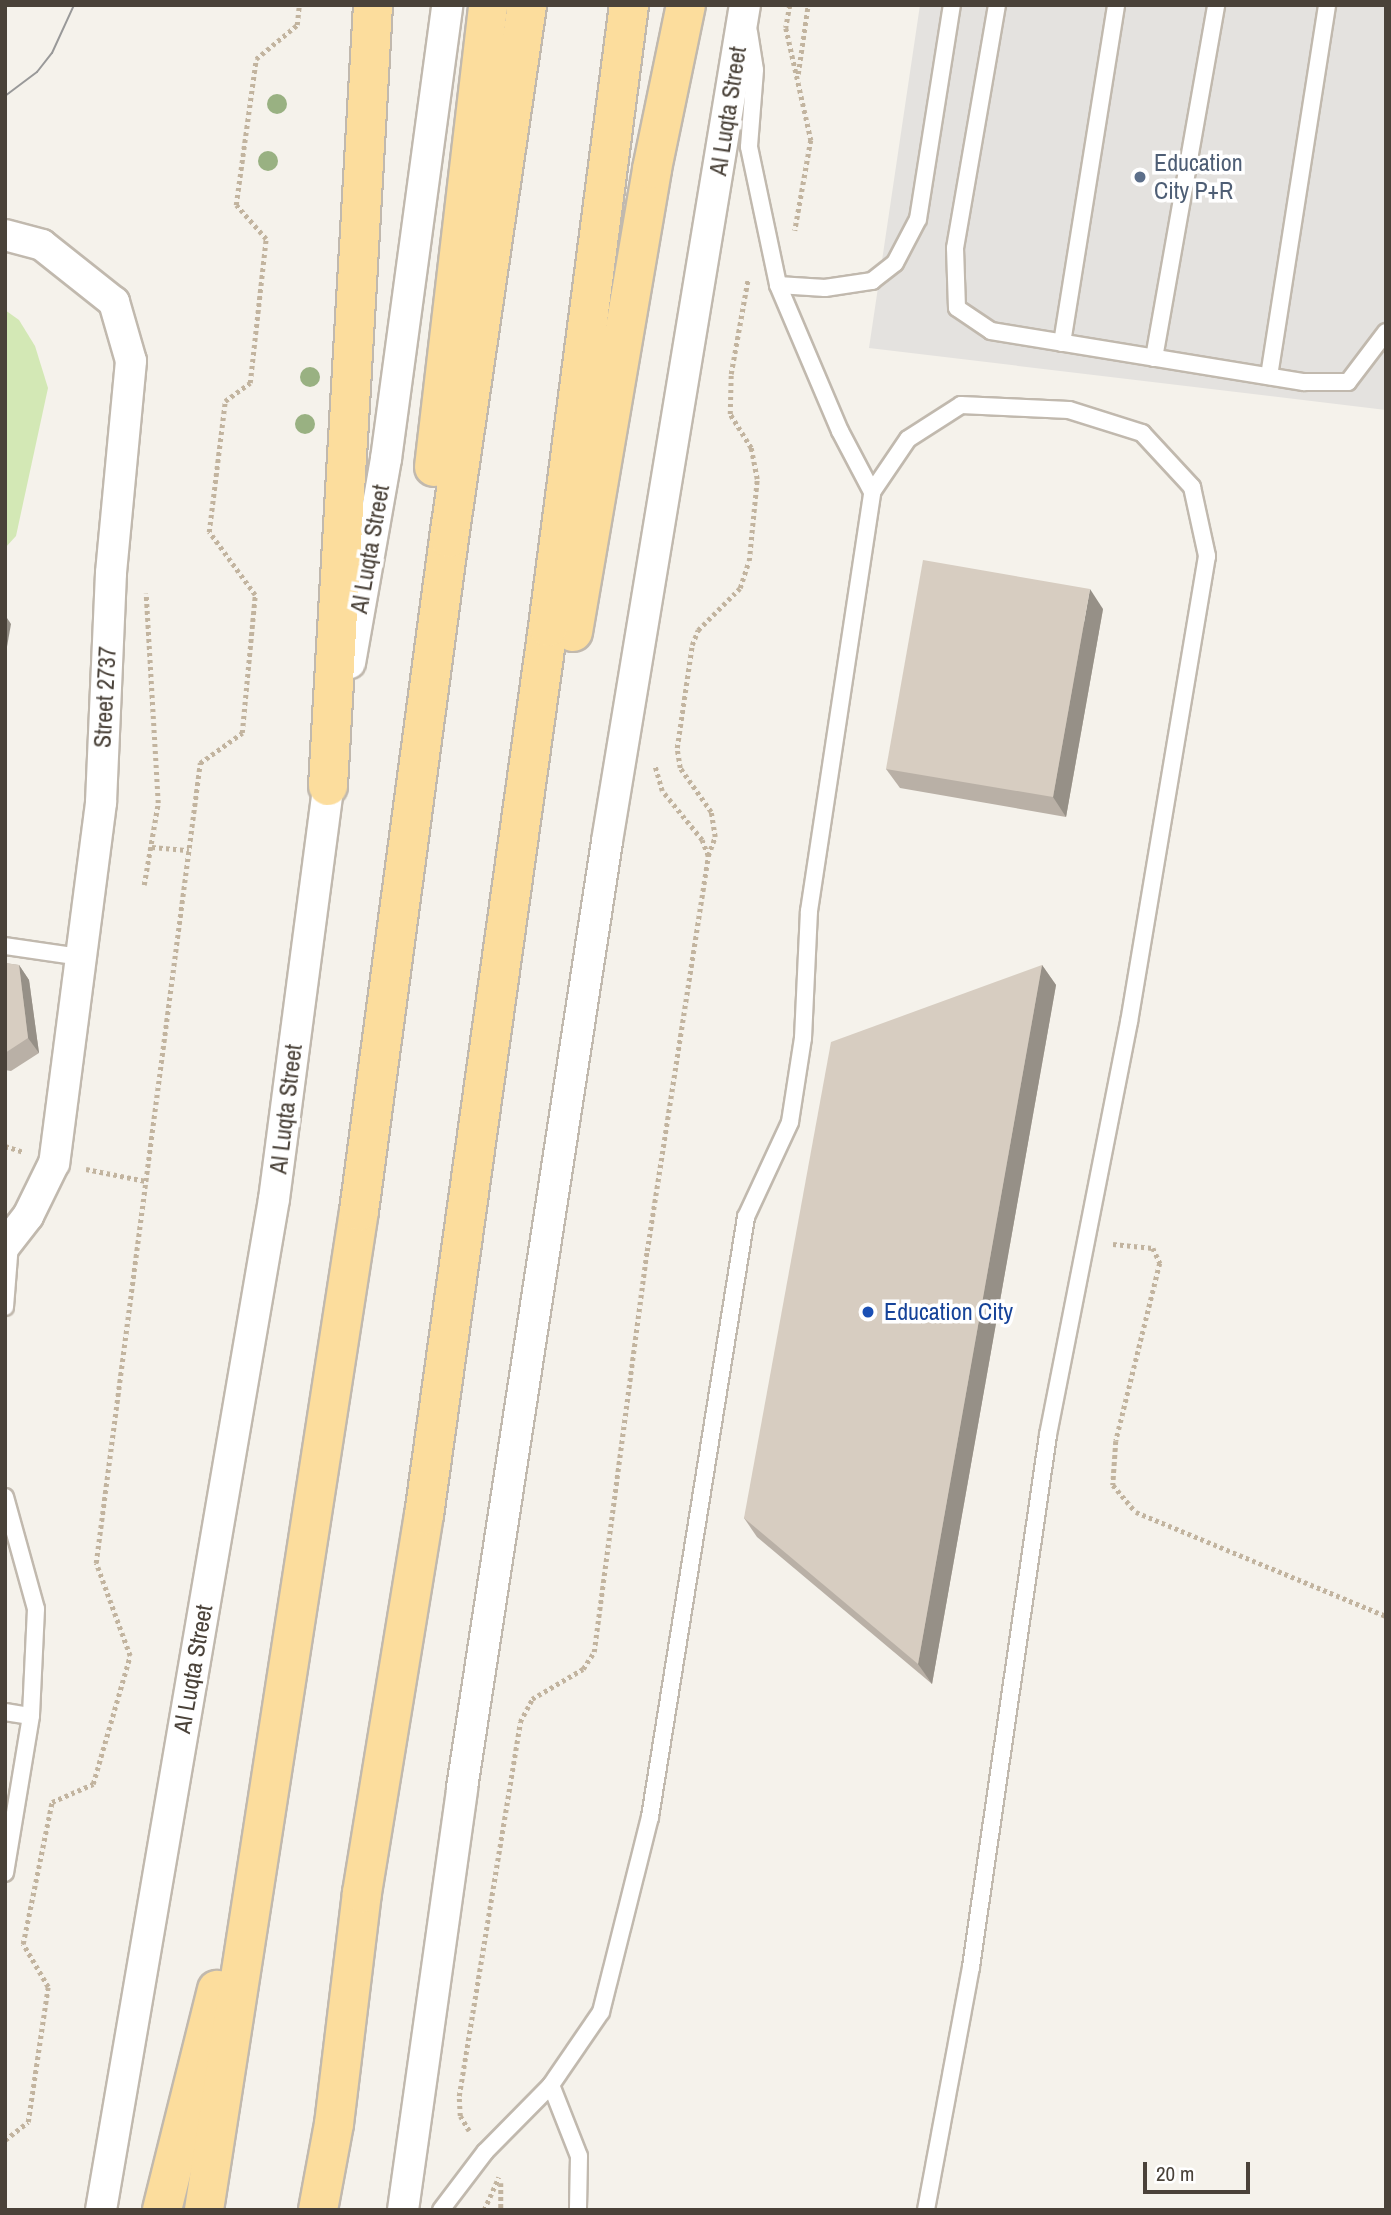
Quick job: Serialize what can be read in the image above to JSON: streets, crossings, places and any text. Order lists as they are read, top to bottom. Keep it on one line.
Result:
{"streets":{"street":["Al Luqta Street","Street 2737"]},"places":["Education City P+R","Education City"],"scale_bar":"20 m"}
